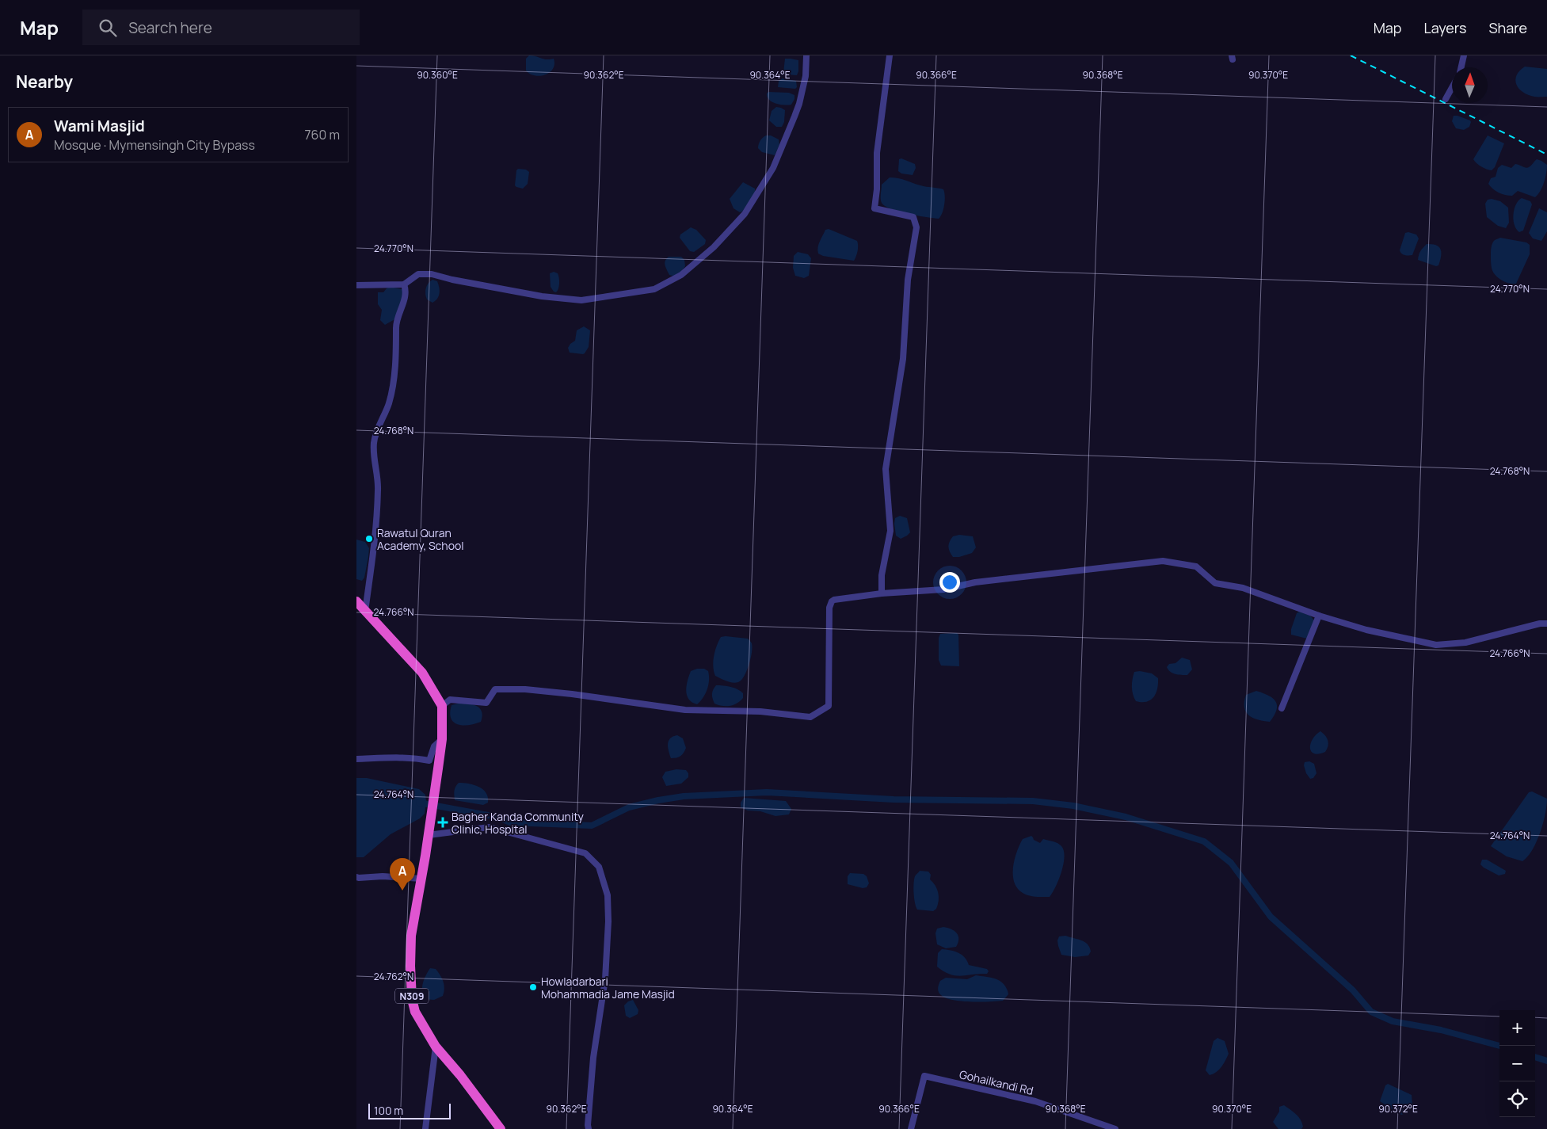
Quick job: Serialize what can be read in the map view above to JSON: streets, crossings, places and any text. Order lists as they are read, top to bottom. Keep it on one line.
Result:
{"streets":{"highway":["N309"],"street":["Gohailkandi Rd"]},"places":{"other":["Rawatul Quran Academy, School","Howladarbari Mohammadia Jame Masjid"],"health":["Bagher Kanda Community Clinic, Hospital"]},"scale_bar":"100 m","north":"top","page":{"header":"Map","search":"Search here","nav":["Map","Layers","Share"],"heading":"Nearby","list":[{"mark":"A","name":"Wami Masjid","note":"Mosque · Mymensingh City Bypass","value":"760 m"}],"pins":"A","map_buttons":["+","−"],"scale":"100 m"},"coordinates":["90.360°E","90.362°E","90.364°E","90.366°E","90.368°E","90.370°E","24.770°N","24.768°N","24.766°N","24.764°N","24.762°N","90.372°E"]}
